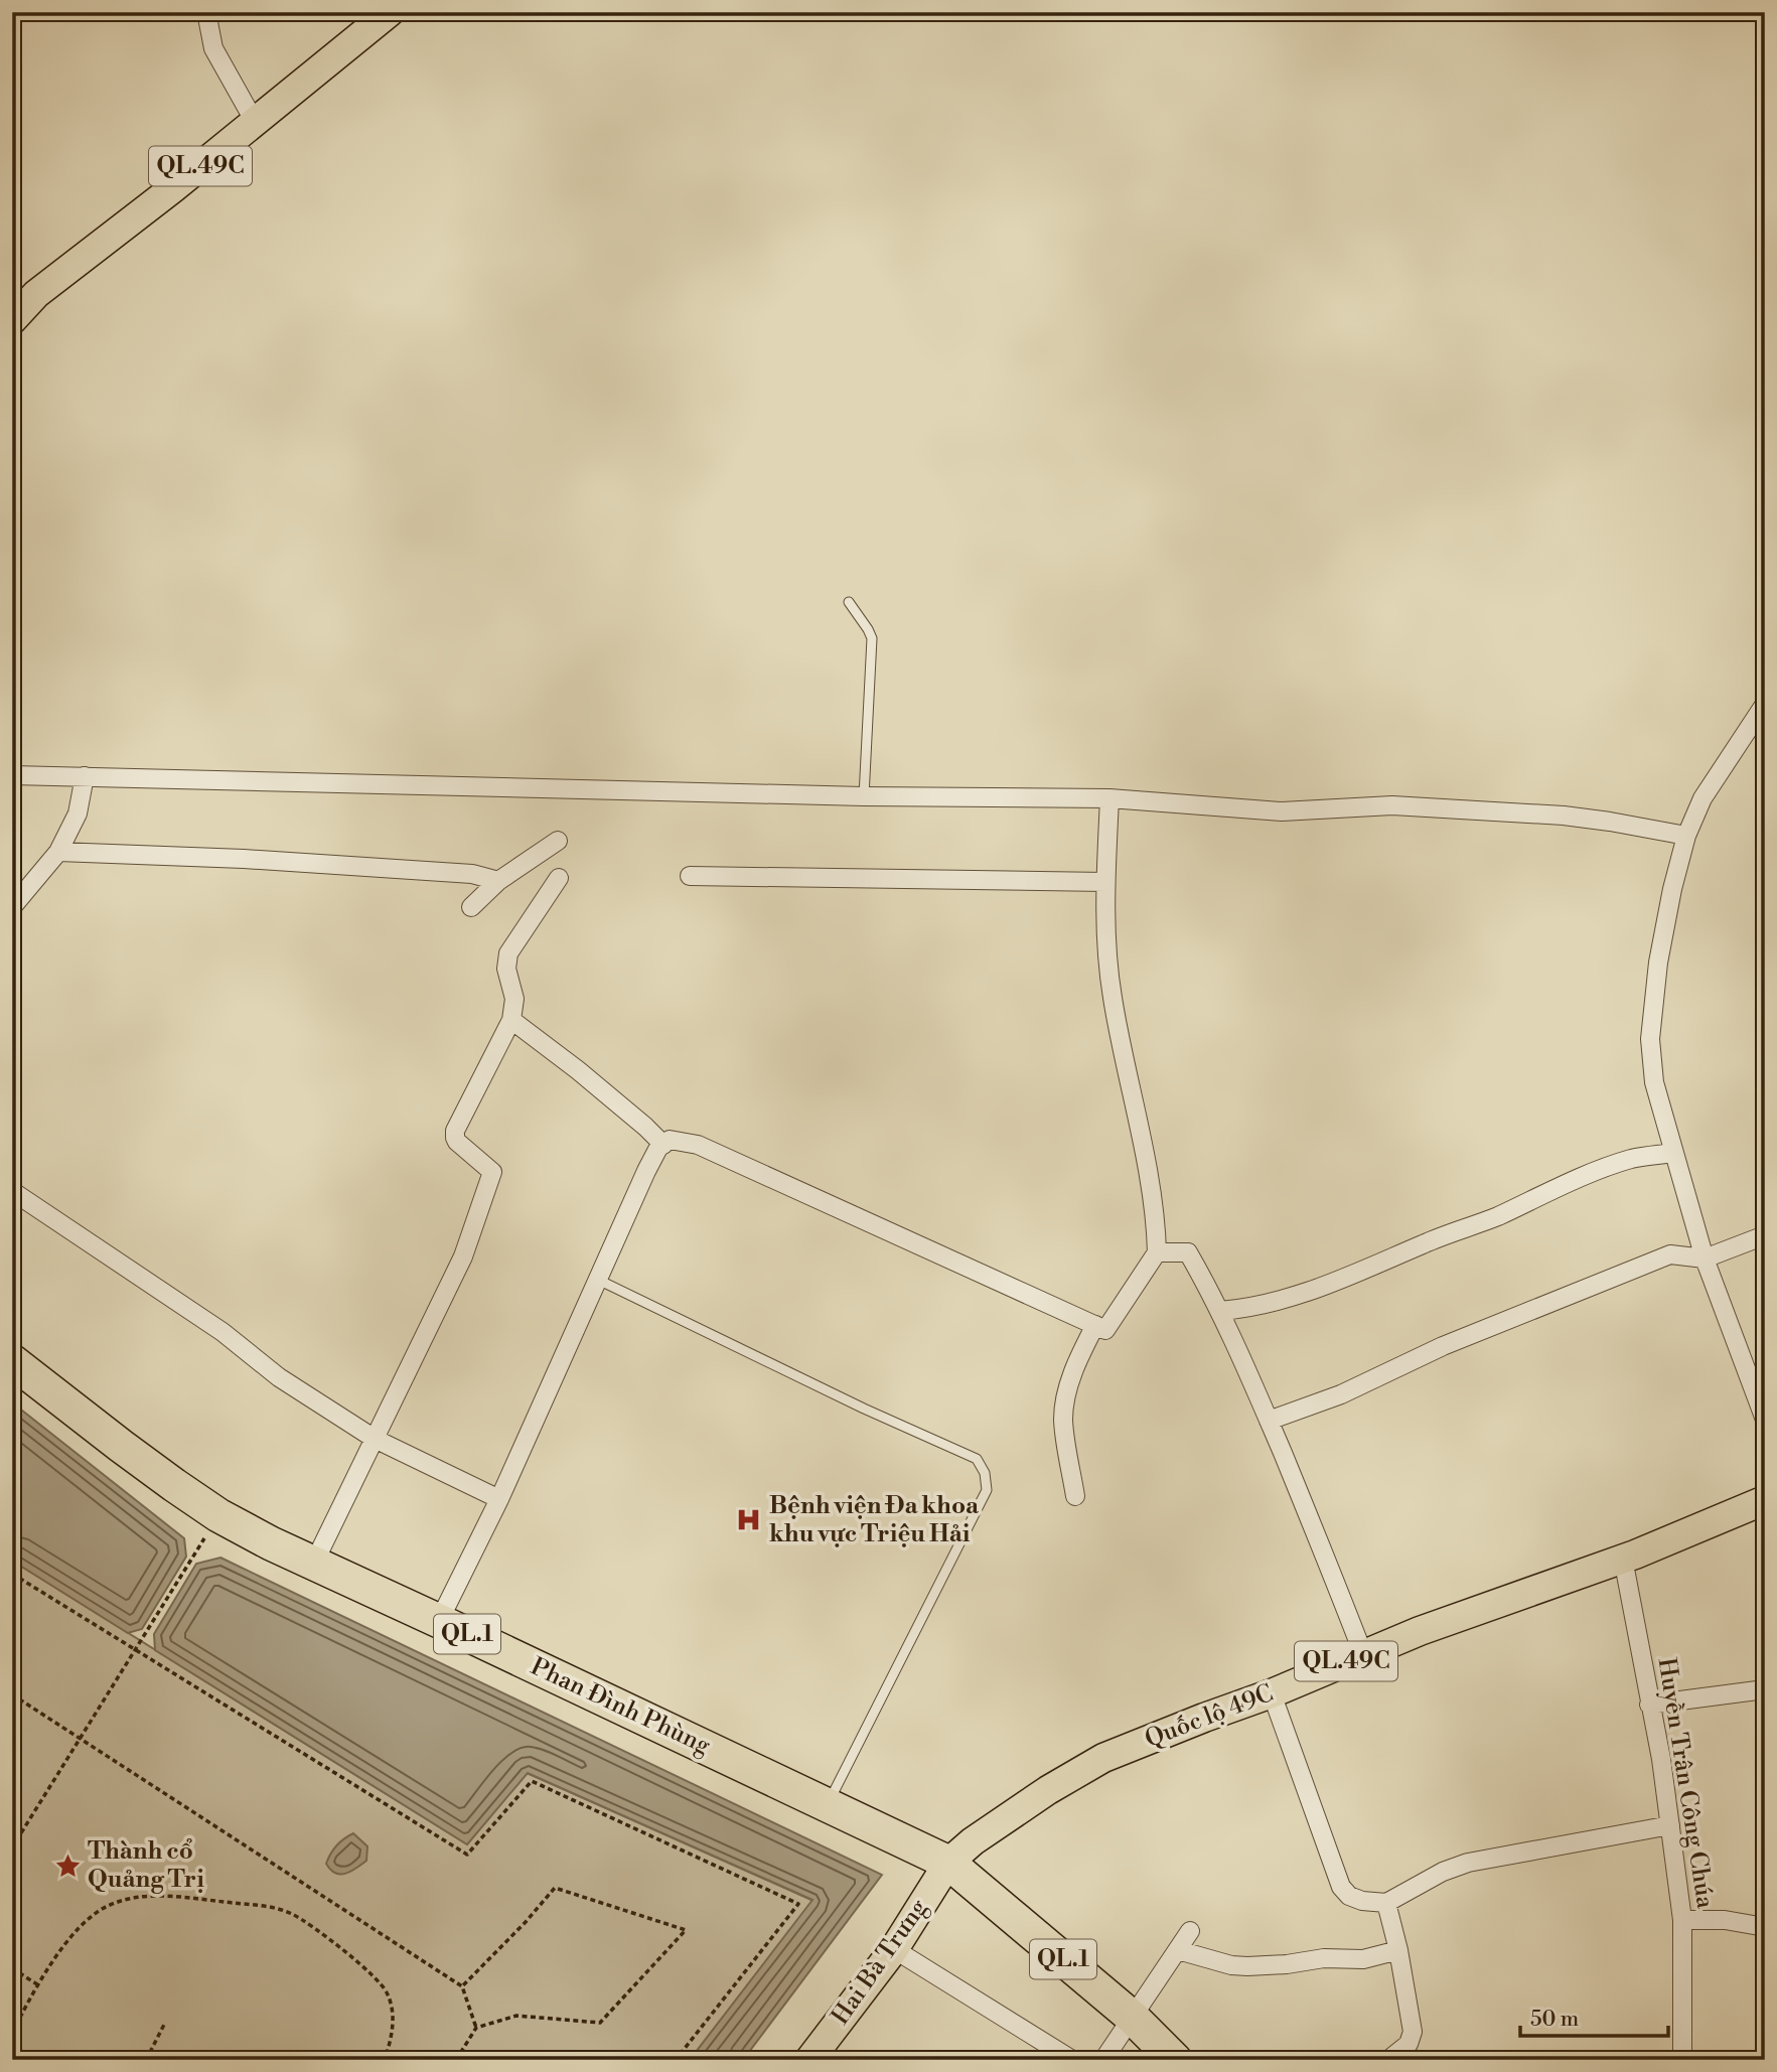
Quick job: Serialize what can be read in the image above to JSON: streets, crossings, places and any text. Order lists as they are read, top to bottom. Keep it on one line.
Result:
{"streets":{"highway":["QL.1","Phan Đình Phùng"],"main road":["QL.49C","Quốc lộ 49C","Hai Bà Trưng"],"street":["Huyền Trân Công Chúa"]},"crossings":[["QL.1","Phan Đình Phùng"],["QL.1","Quốc lộ 49C"],["QL.1","Hai Bà Trưng"],["Phan Đình Phùng","Quốc lộ 49C"],["Phan Đình Phùng","Hai Bà Trưng"],["Quốc lộ 49C","Huyền Trân Công Chúa"],["Quốc lộ 49C","Hai Bà Trưng"]],"places":{"hospital":["Bệnh viện Đa khoa khu vực Triệu Hải"],"place":["Thành cổ Quảng Trị"]},"scale_bar":"50 m"}
